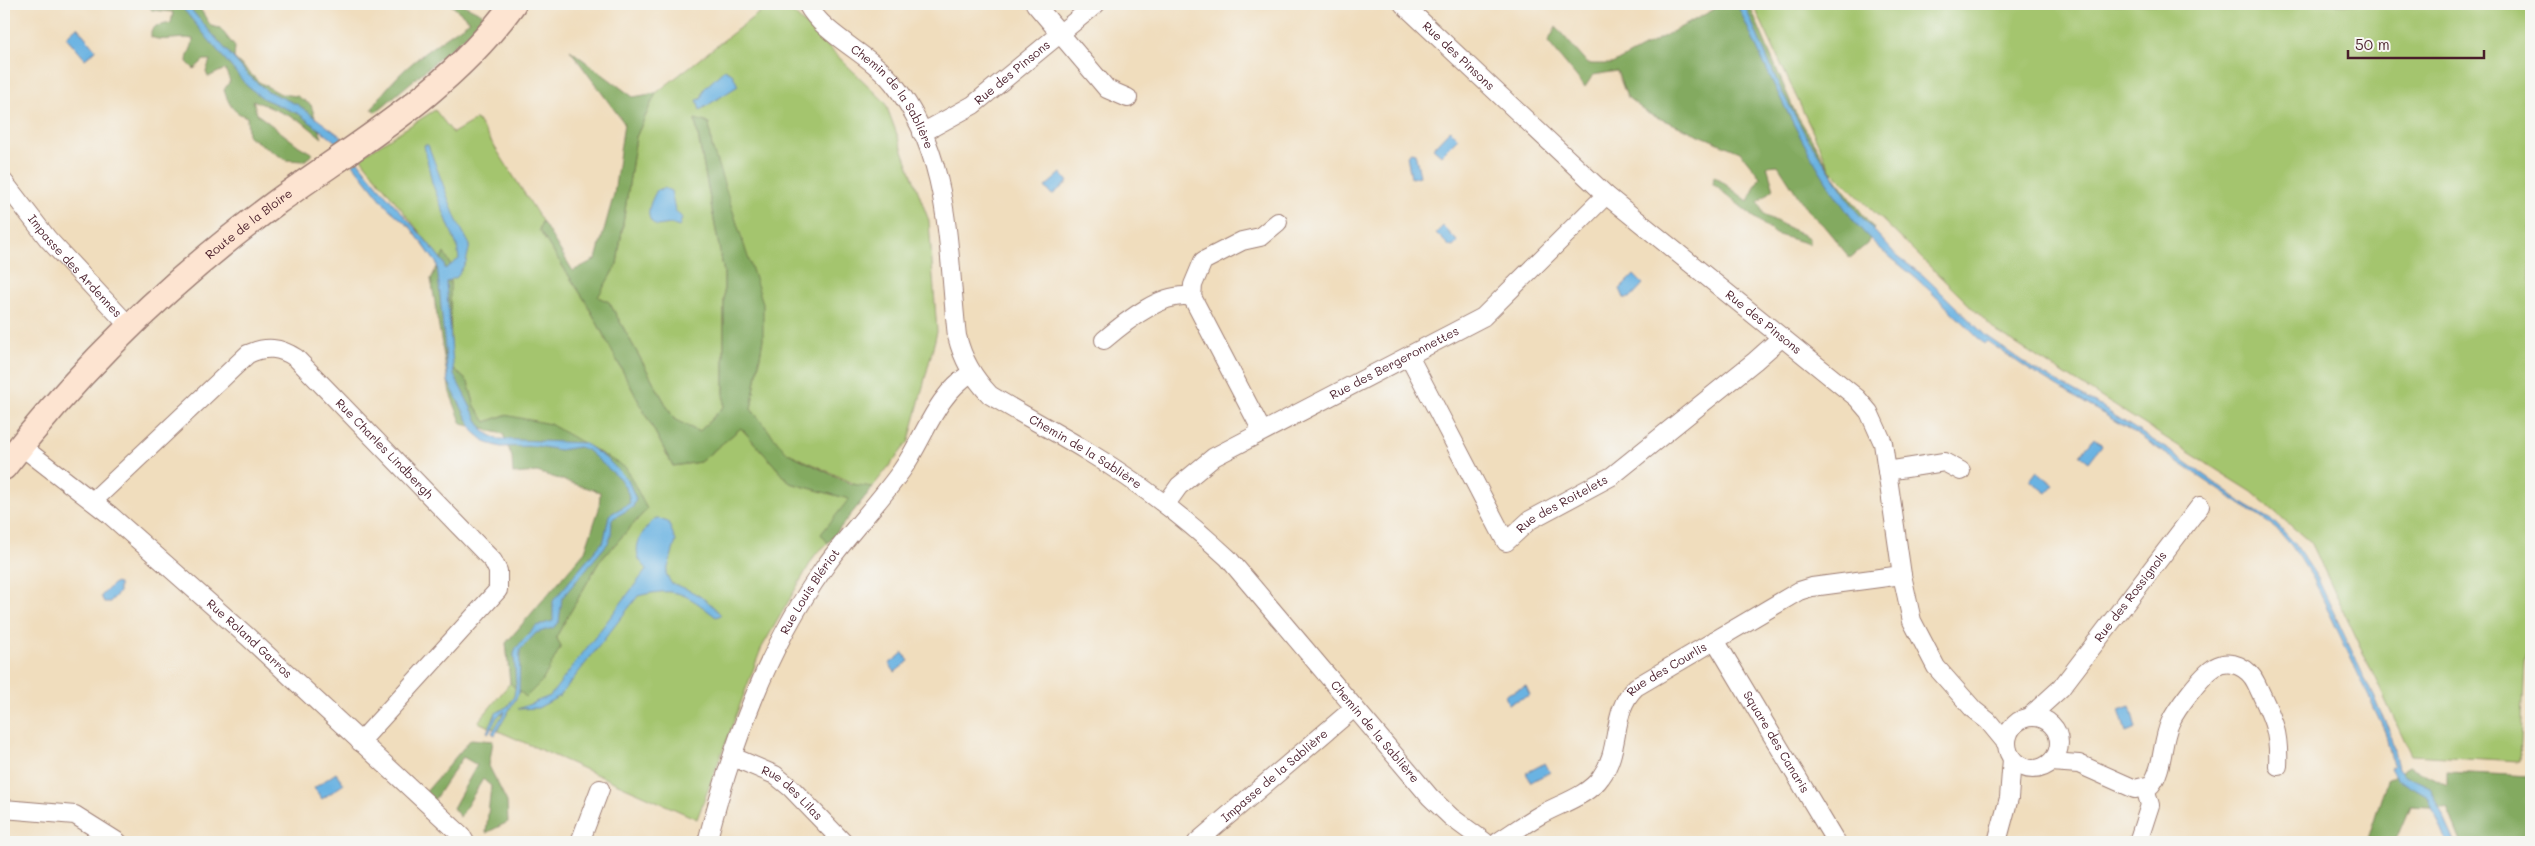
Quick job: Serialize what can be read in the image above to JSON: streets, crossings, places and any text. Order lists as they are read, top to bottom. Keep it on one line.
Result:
{"streets":{"street":["Rue des Pinsons","Chemin de la Sablière","Route de la Bloire","Impasse des Ardennes","Rue des Bergeronnettes","Rue Charles Lindbergh","Rue des Roitelets","Rue Louis Blériot","Rue des Rossignols","Rue Roland Garros","Rue des Courlis","Square des Canaris","Impasse de la Sablière","Rue des Lilas"]},"crossings":[["Rue des Pinsons","Chemin de la Sablière"],["Rue des Pinsons","Rue des Bergeronnettes"],["Rue des Pinsons","Rue des Roitelets"],["Rue des Pinsons","Rue des Rossignols"],["Rue des Pinsons","Rue des Courlis"],["Chemin de la Sablière","Rue des Bergeronnettes"],["Chemin de la Sablière","Rue Louis Blériot"],["Chemin de la Sablière","Impasse de la Sablière"],["Route de la Bloire","Impasse des Ardennes"],["Route de la Bloire","Rue Roland Garros"],["Rue des Bergeronnettes","Rue des Roitelets"],["Rue Charles Lindbergh","Rue Roland Garros"],["Rue Louis Blériot","Rue des Lilas"],["Rue des Courlis","Square des Canaris"]],"scale_bar":"50 m"}
